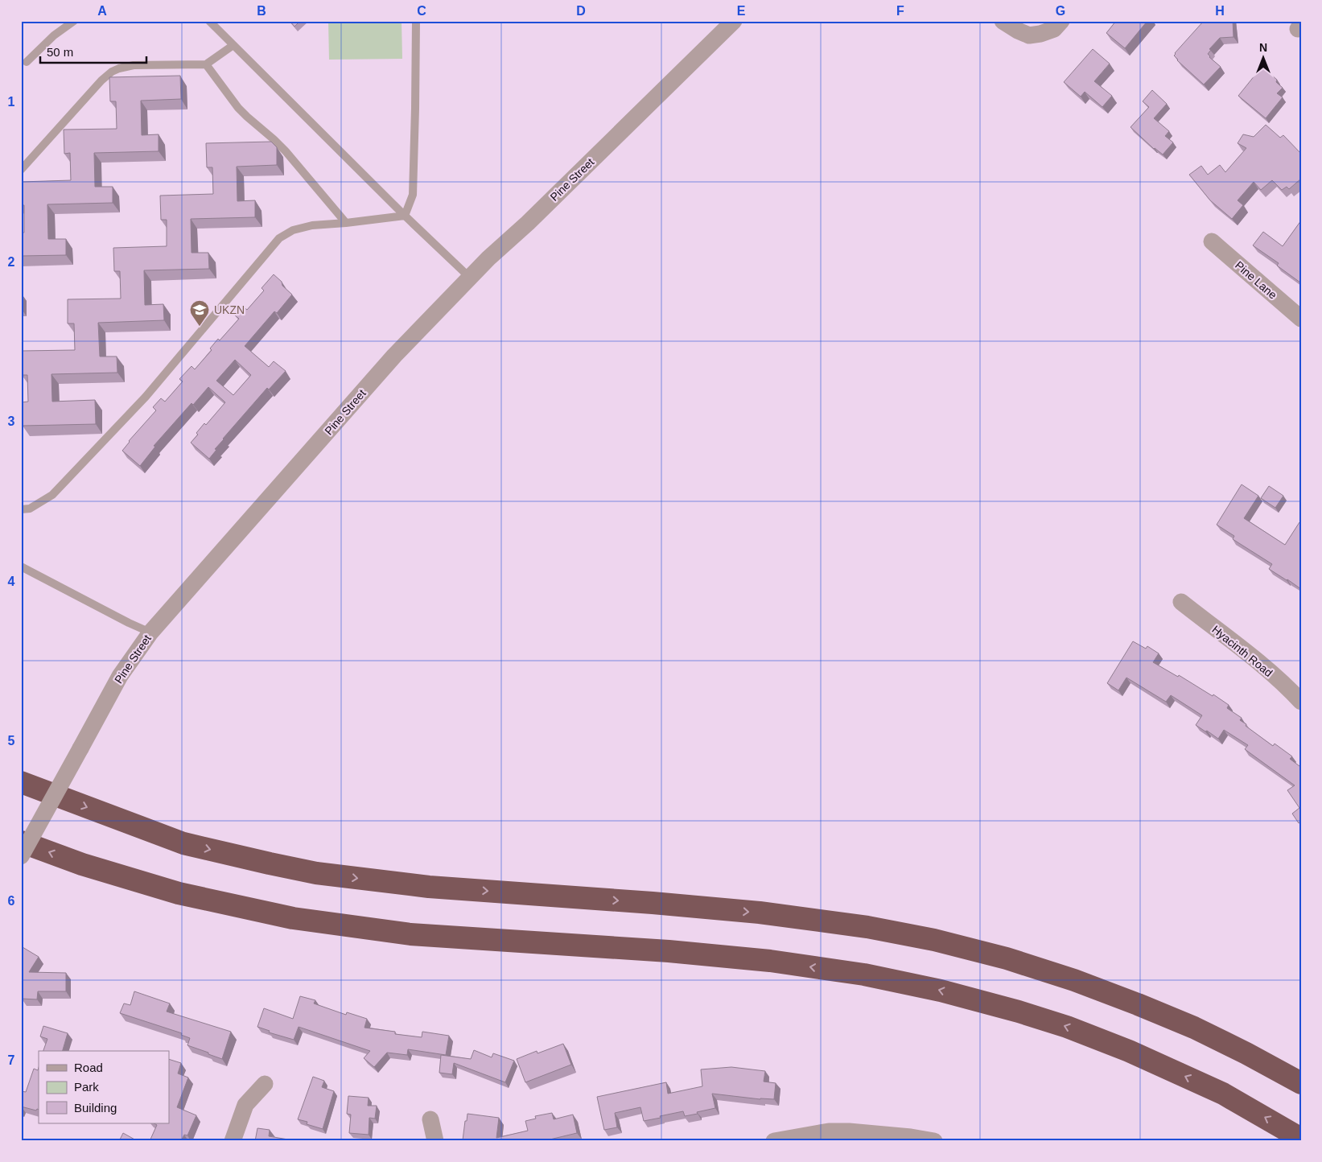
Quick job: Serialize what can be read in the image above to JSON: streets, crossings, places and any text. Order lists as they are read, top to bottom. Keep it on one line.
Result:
{"streets":{"street":["Pine Street","Pine Lane","Hyacinth Road"]},"places":{"school or university":["UKZN"]},"legend":["Road","Park","Building"],"scale_bar":"50 m","north":"top","grid":{"columns":["A","B","C","D","E","F","G","H"],"rows":["1","2","3","4","5","6","7"]}}
